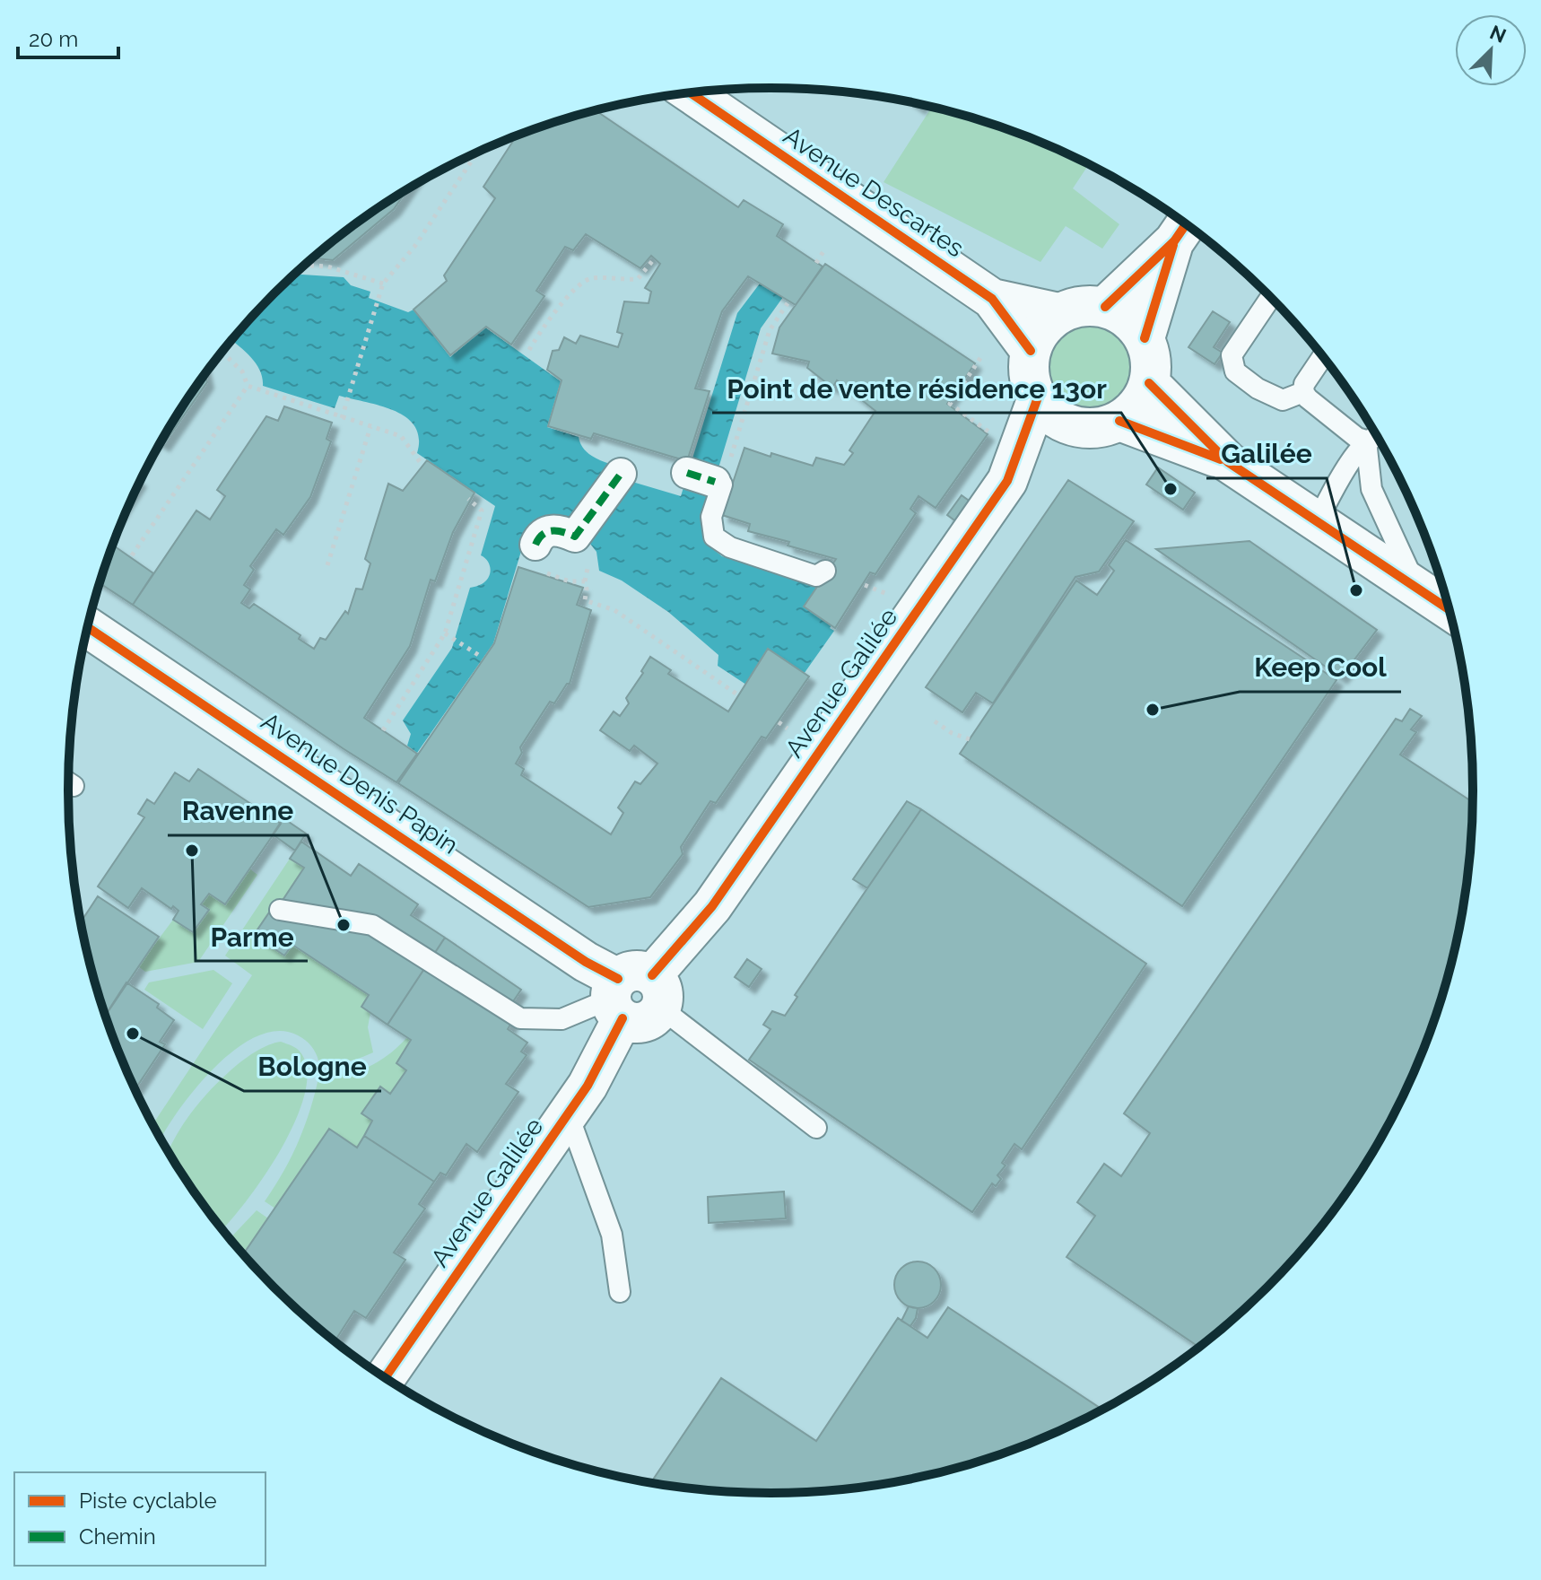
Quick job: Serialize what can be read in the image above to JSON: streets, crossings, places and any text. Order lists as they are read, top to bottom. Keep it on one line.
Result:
{"streets":{"main road":["Avenue Descartes","Avenue Galilée","Avenue Denis Papin"]},"crossings":[["Avenue Descartes","Avenue Galilée"],["Avenue Galilée","Avenue Denis Papin"]],"places":["Point de vente résidence 13or","Galilée","Keep Cool","Parme","Ravenne","Bologne"],"legend":["Piste cyclable","Chemin"],"scale_bar":"20 m","north":"top right"}
